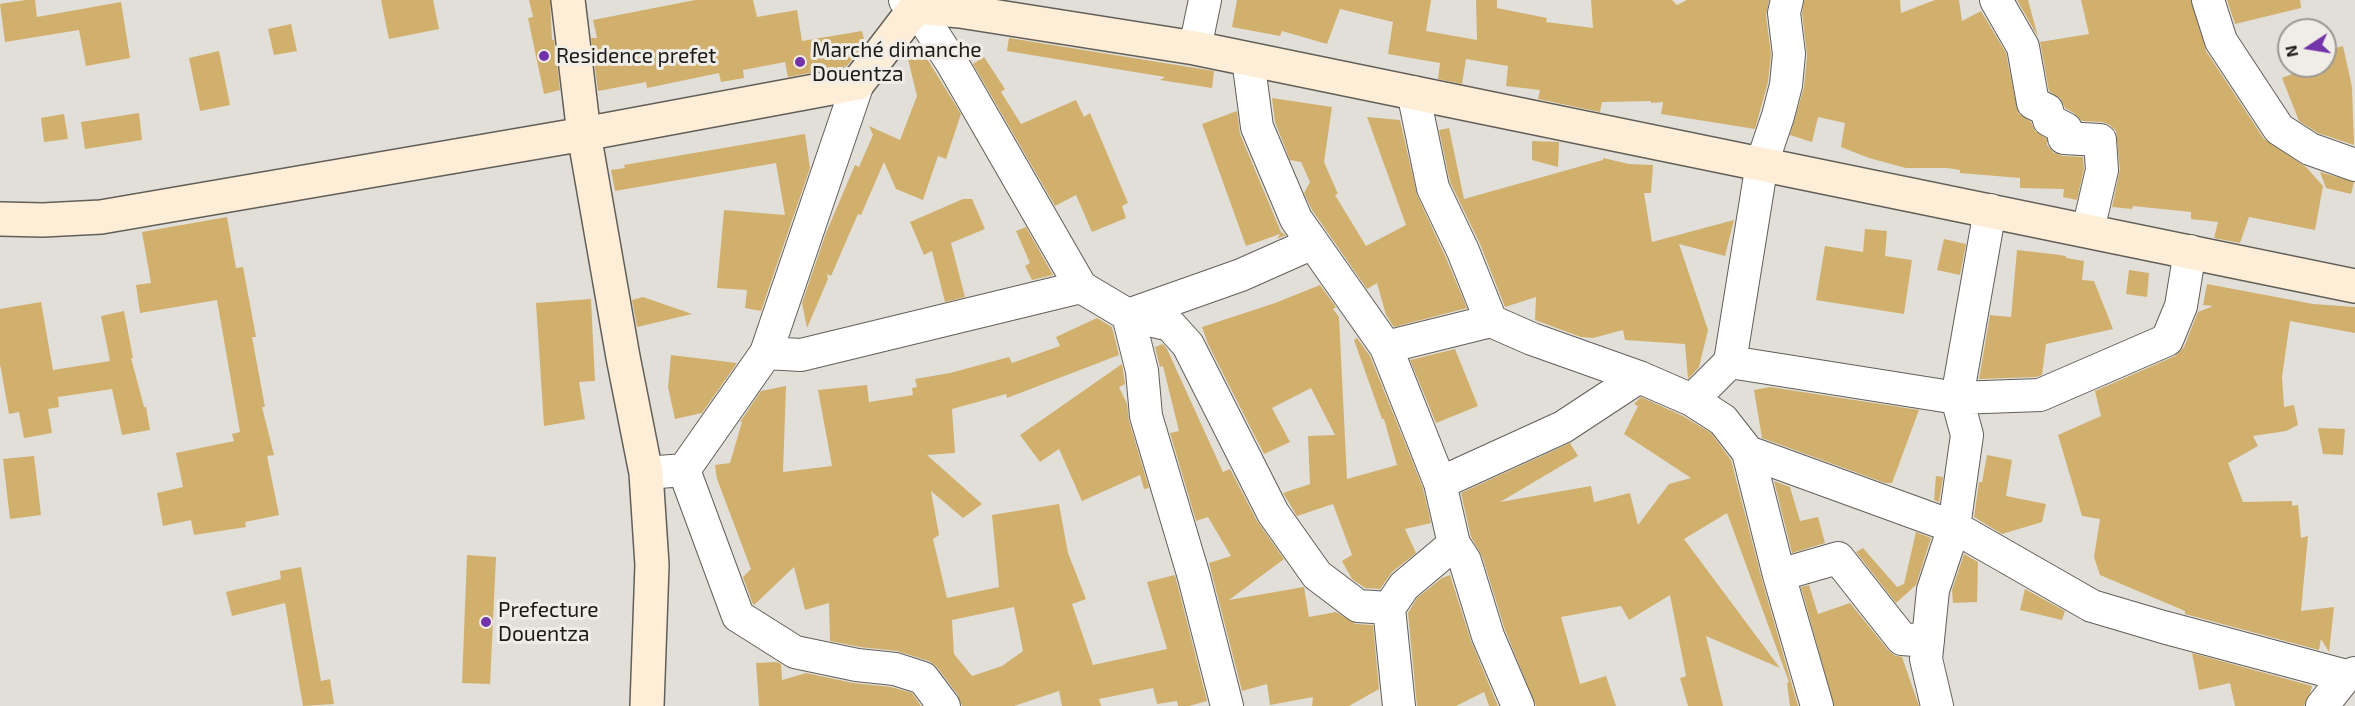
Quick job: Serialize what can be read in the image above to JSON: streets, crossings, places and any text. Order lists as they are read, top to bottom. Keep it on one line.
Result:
{"places":["Residence prefet","Marché dimanche Douentza","Prefecture Douentza"],"north":"left"}
